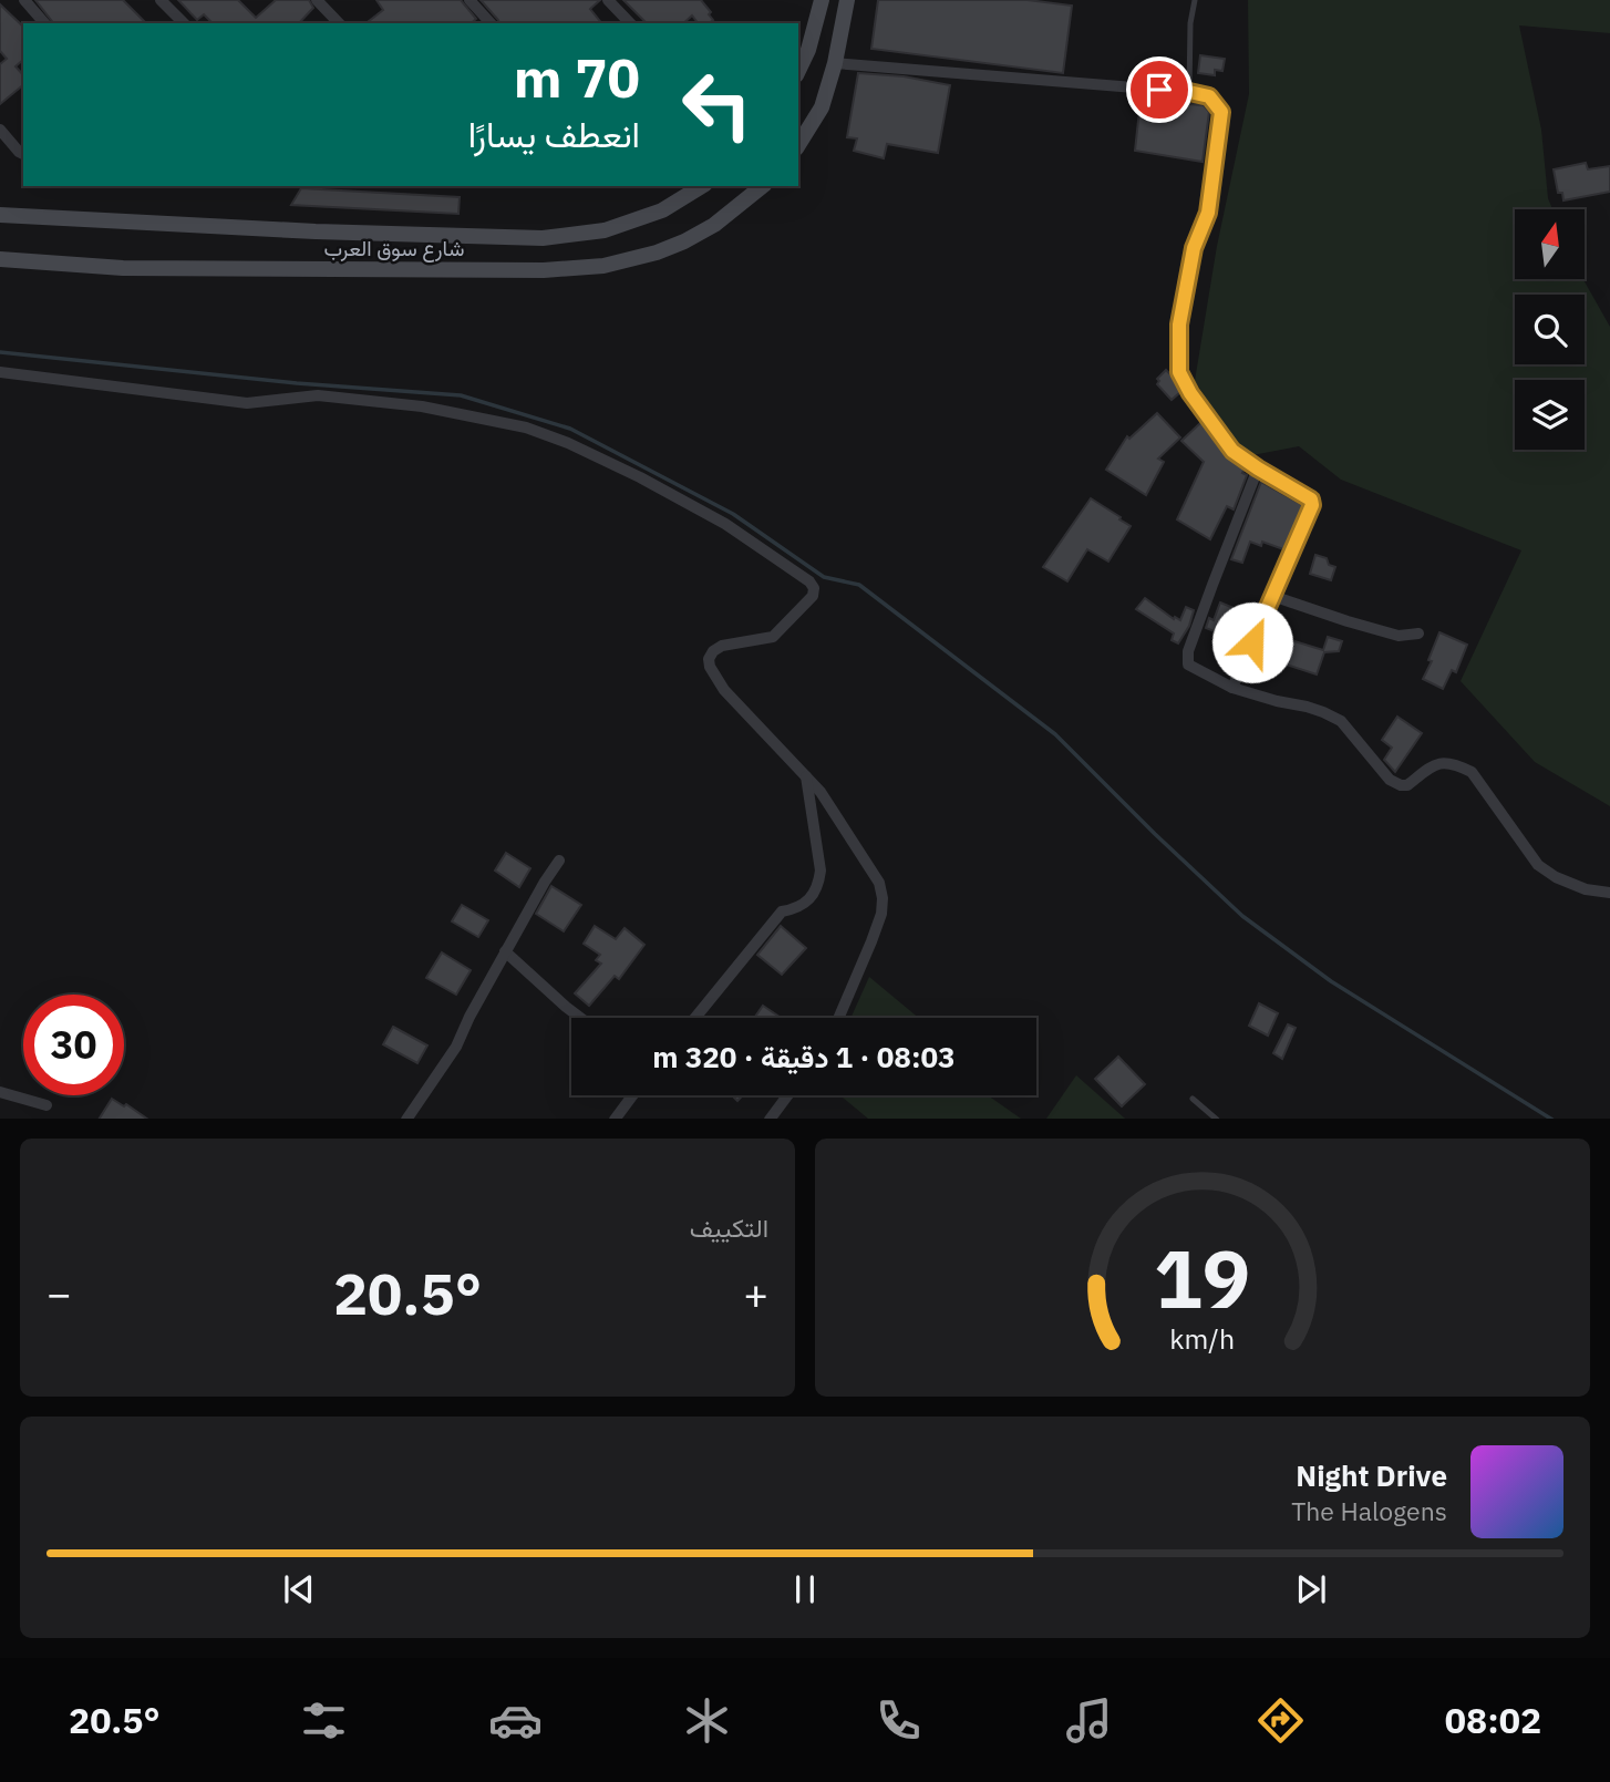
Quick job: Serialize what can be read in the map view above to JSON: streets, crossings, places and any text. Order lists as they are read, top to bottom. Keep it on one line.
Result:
{"streets":{"main road":["شارع سوق العرب"]},"north":"top","page":{"turn":["70 m","انعطف يسارًا"],"limit":"30","trip":"08:03 · 1 دقيقة · 320 m","tile":"التكييف","heat":["−","20.5°","+"],"song":["Night Drive","The Halogens"],"tabs":["08:02","20.5°"],"gauge":["19","km/h"]}}
